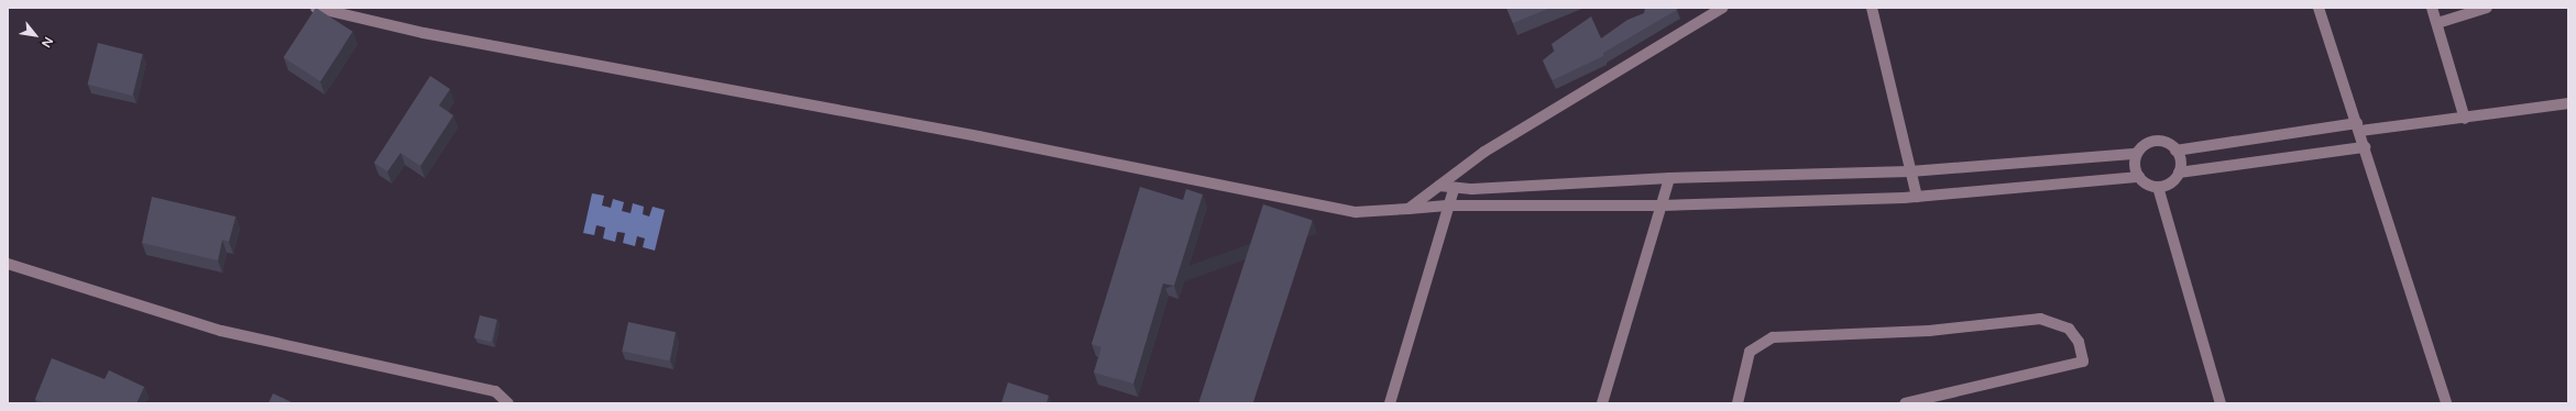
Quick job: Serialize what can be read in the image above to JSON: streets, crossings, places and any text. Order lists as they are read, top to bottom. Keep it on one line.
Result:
{"north":"bottom right"}
